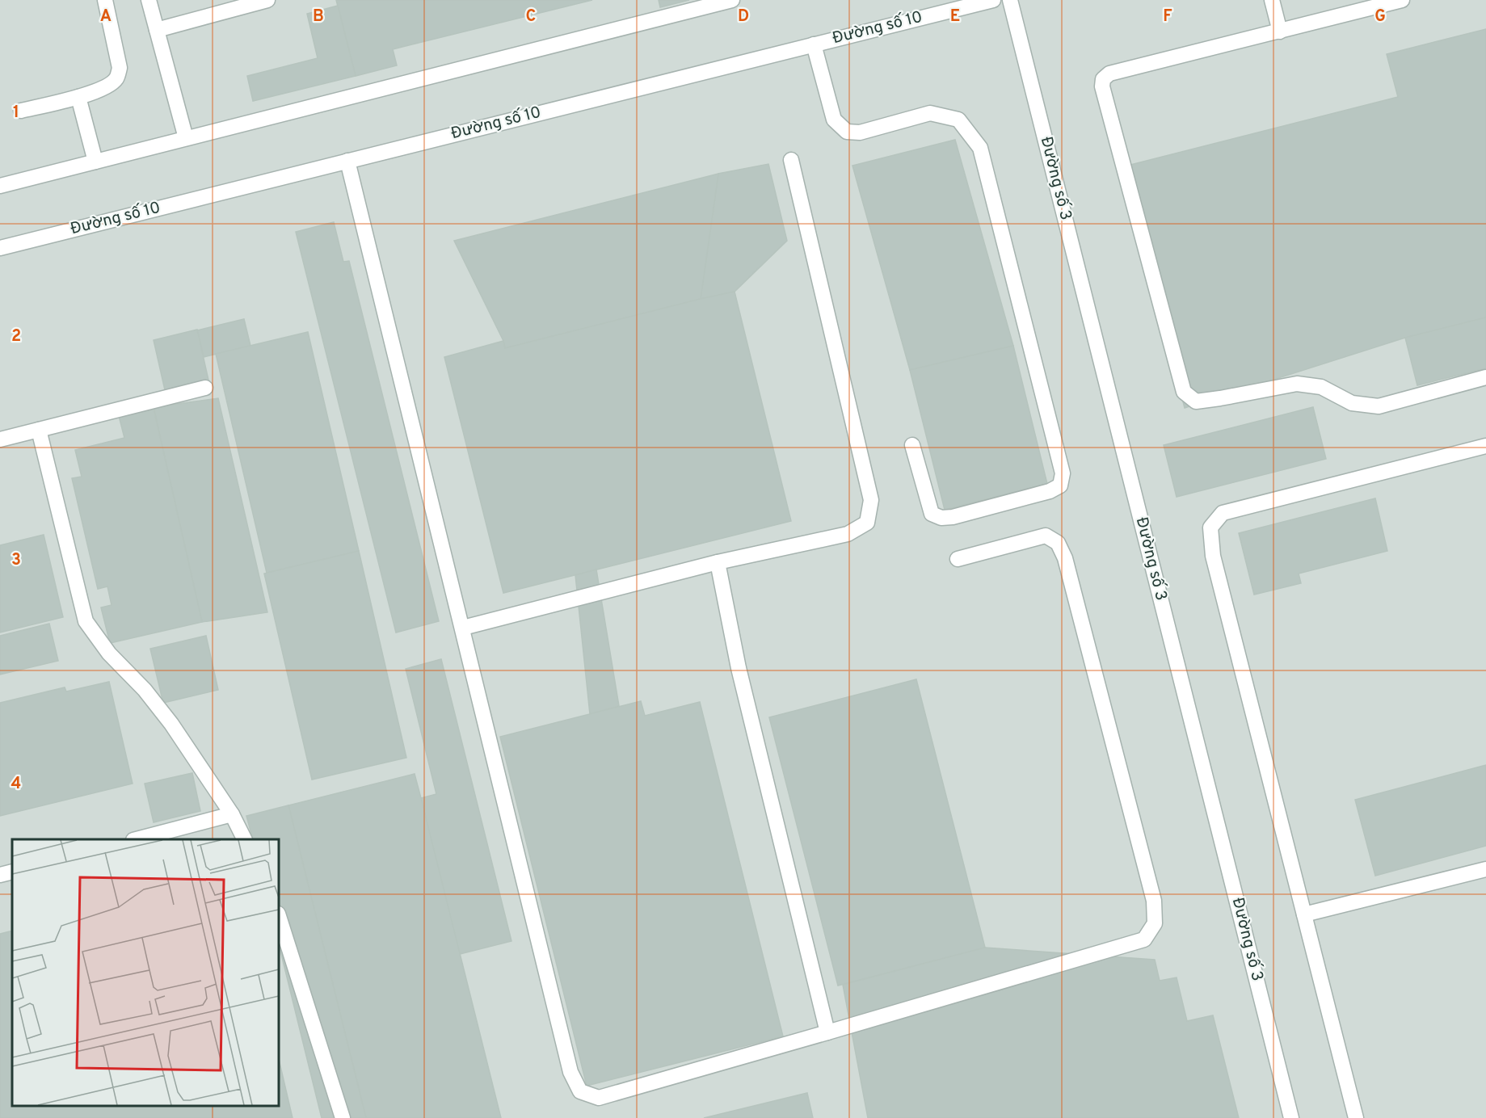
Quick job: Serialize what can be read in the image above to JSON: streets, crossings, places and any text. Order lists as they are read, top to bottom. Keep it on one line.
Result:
{"streets":{"street":["Đường số 10","Đường số 3"]},"grid":{"columns":["A","B","C","D","E","F","G"],"rows":["1","2","3","4"]}}
